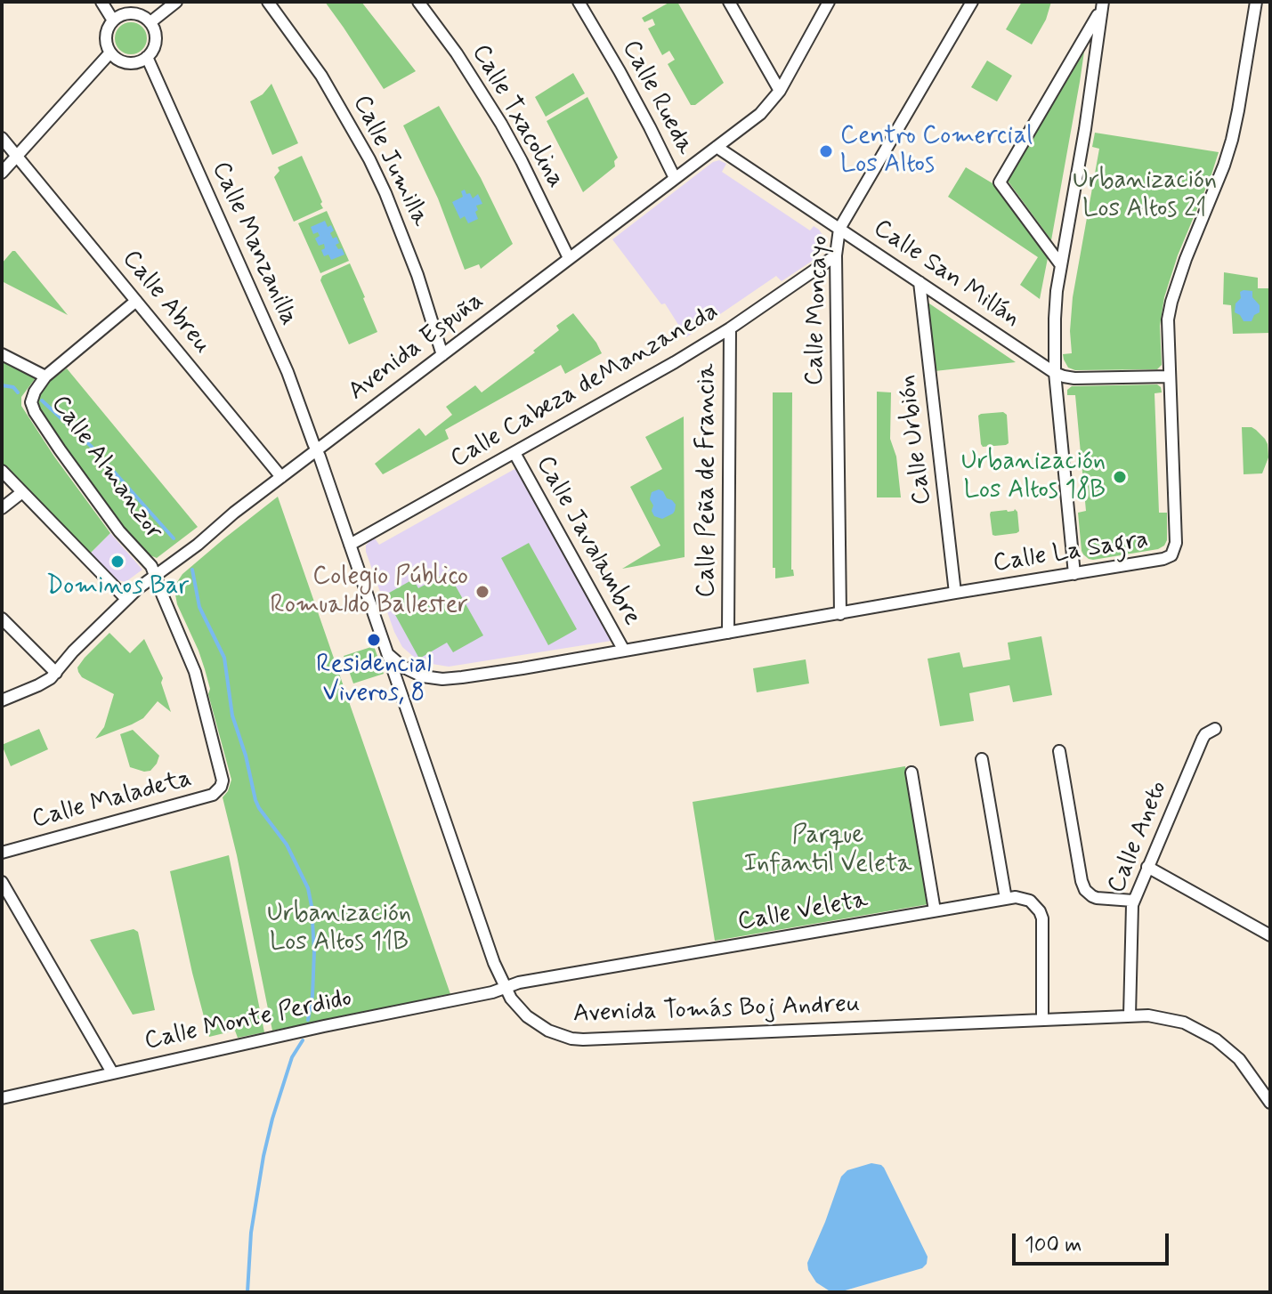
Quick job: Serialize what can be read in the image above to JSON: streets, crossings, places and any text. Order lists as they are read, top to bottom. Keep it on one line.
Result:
{"streets":{"street":["Calle Rueda","Calle Txacolina","Calle Jumilla","Calle Manzanilla","Calle San Millán","Calle Abreu","Calle Moncayo","Avenida Espuña","Calle Cabeza deManzaneda","Calle Urbión","Calle Almanzor","Calle Peña de Francia","Calle Javalambre","Calle La Sagra","Calle Maladeta","Calle Aneto","Calle Veleta","Avenida Tomás Boj Andreu","Calle Monte Perdido"]},"crossings":[["Calle Rueda","Avenida Espuña"],["Calle Txacolina","Avenida Espuña"],["Calle Jumilla","Avenida Espuña"],["Calle Manzanilla","Avenida Espuña"],["Calle Manzanilla","Avenida Tomás Boj Andreu"],["Calle San Millán","Calle Moncayo"],["Calle San Millán","Avenida Espuña"],["Calle San Millán","Calle Urbión"],["Calle San Millán","Calle La Sagra"],["Calle Abreu","Avenida Espuña"],["Calle Abreu","Calle Almanzor"],["Calle Moncayo","Calle Cabeza deManzaneda"],["Calle Moncayo","Calle La Sagra"],["Avenida Espuña","Calle Almanzor"],["Avenida Espuña","Calle Maladeta"],["Avenida Espuña","Avenida Tomás Boj Andreu"],["Calle Cabeza deManzaneda","Calle Peña de Francia"],["Calle Cabeza deManzaneda","Calle Javalambre"],["Calle Cabeza deManzaneda","Avenida Tomás Boj Andreu"],["Calle Urbión","Calle La Sagra"],["Calle Almanzor","Calle Maladeta"],["Calle Peña de Francia","Calle La Sagra"],["Calle Javalambre","Calle La Sagra"],["Calle La Sagra","Avenida Tomás Boj Andreu"],["Calle Aneto","Avenida Tomás Boj Andreu"],["Calle Veleta","Avenida Tomás Boj Andreu"],["Calle Veleta","Calle Monte Perdido"],["Avenida Tomás Boj Andreu","Calle Monte Perdido"]],"parks":["Urbanización Los Altos 21","Parque Infantil Veleta","Urbanización Los Altos 11B"],"places":["Centro Comercial Los Altos","Urbanización Los Altos 18B","Dominos Bar","Colegio Público Romualdo Ballester","Residencial Viveros, 8"],"scale_bar":"100 m"}
